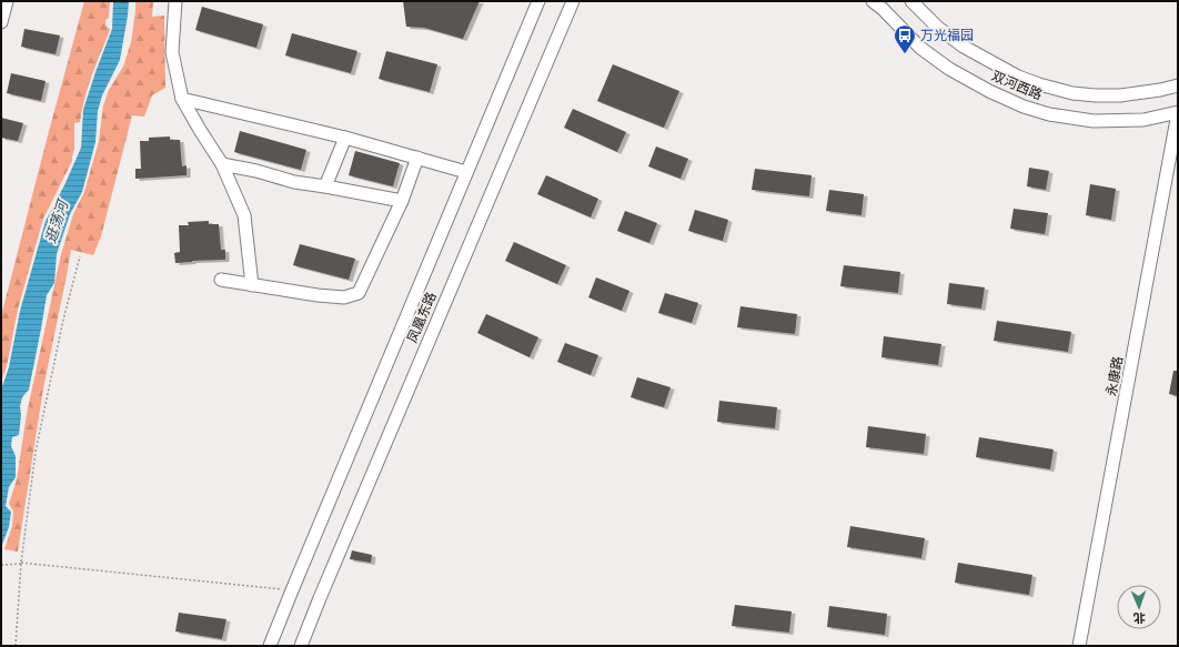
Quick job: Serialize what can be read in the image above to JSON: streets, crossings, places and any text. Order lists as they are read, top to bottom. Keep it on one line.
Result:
{"streets":{"street":["双河西路","凤凰东路","永康路"]},"crossings":[["双河西路","永康路"]],"water":["逛荡河"],"places":{"bus stop":["万光福园"]},"north":"bottom"}
